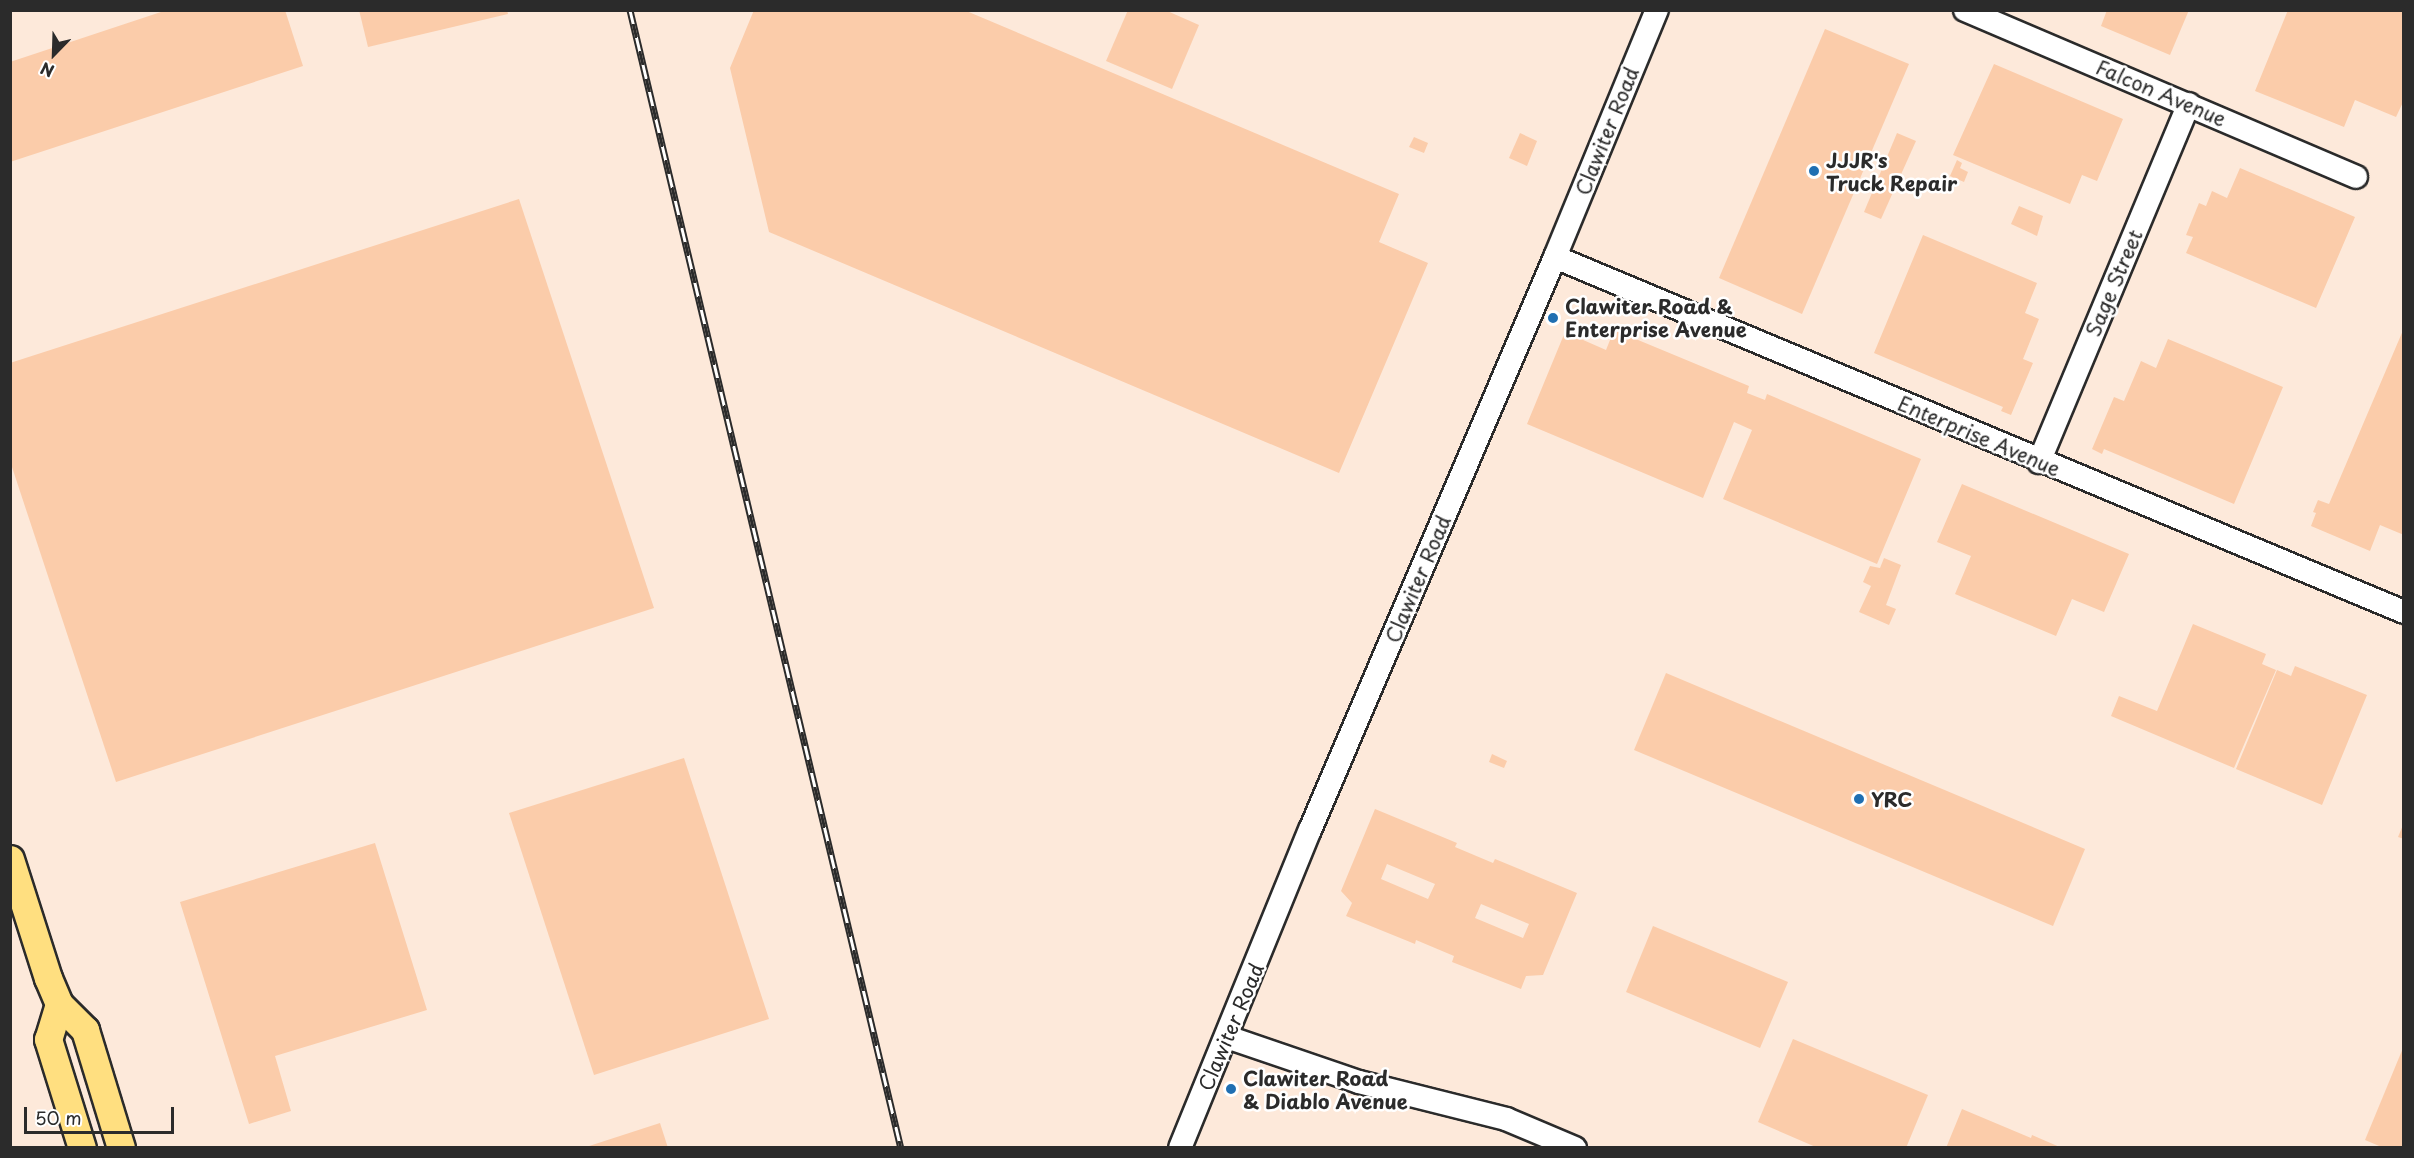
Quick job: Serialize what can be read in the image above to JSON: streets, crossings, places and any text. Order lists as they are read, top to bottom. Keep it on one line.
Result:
{"streets":{"street":["Falcon Avenue","Clawiter Road","Sage Street","Enterprise Avenue"]},"crossings":[["Falcon Avenue","Sage Street"],["Clawiter Road","Enterprise Avenue"],["Sage Street","Enterprise Avenue"]],"places":["JJJR's Truck Repair","Clawiter Road & Enterprise Avenue","YRC","Clawiter Road & Diablo Avenue"],"scale_bar":"50 m","north":"bottom left"}
